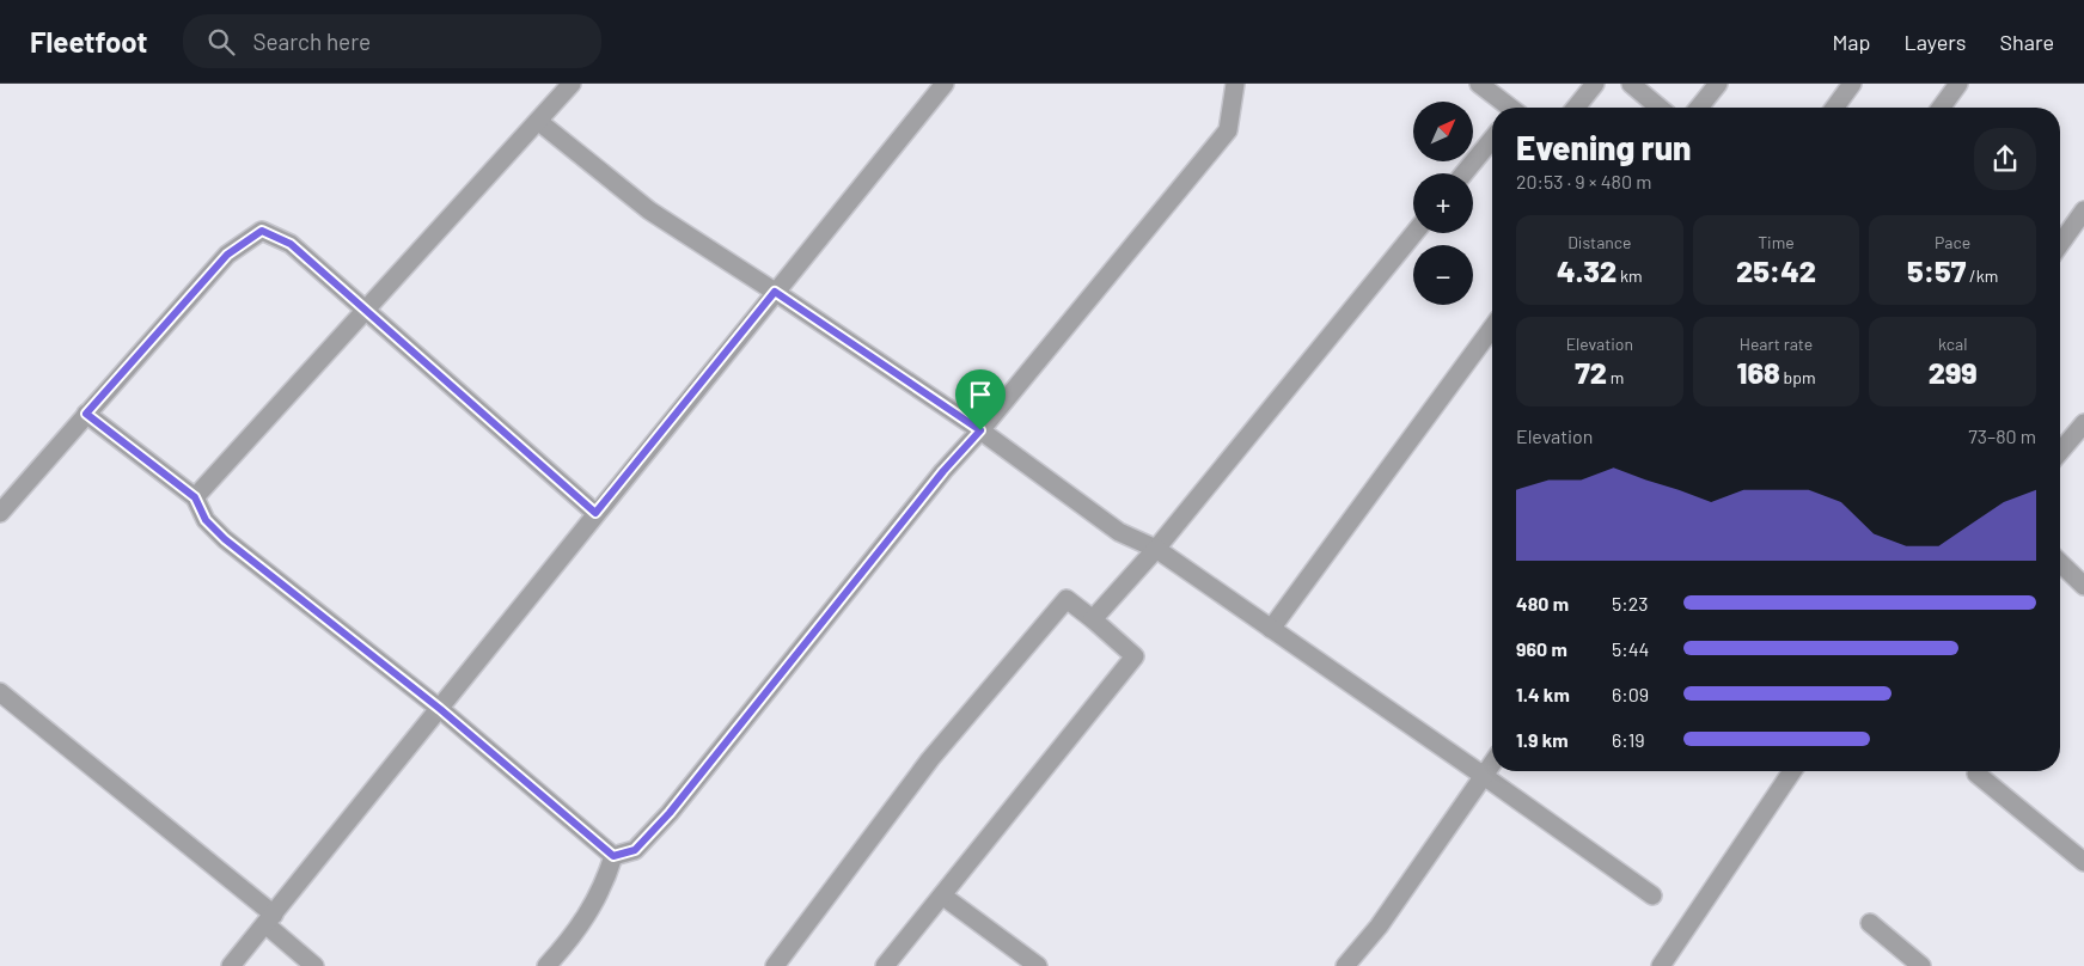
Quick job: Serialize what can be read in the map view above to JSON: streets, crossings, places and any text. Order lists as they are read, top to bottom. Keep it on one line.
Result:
{"north":"top right","page":{"header":"Fleetfoot","search":"Search here","nav":["Map","Layers","Share"],"map_buttons":["+","−"],"heading":["Evening run","20:53 · 9 × 480 m"],"stats":[["Distance","4.32 km"],["Time","25:42"],["Pace","5:57 /km"],["Elevation","72 m"],["Heart rate","168 bpm"],["kcal","299"]],"chart":["Elevation","73–80 m"],"list":[{"name":"480 m","note":"5:23"},{"name":"960 m","note":"5:44"},{"name":"1.4 km","note":"6:09"},{"name":"1.9 km","note":"6:19"}]}}
